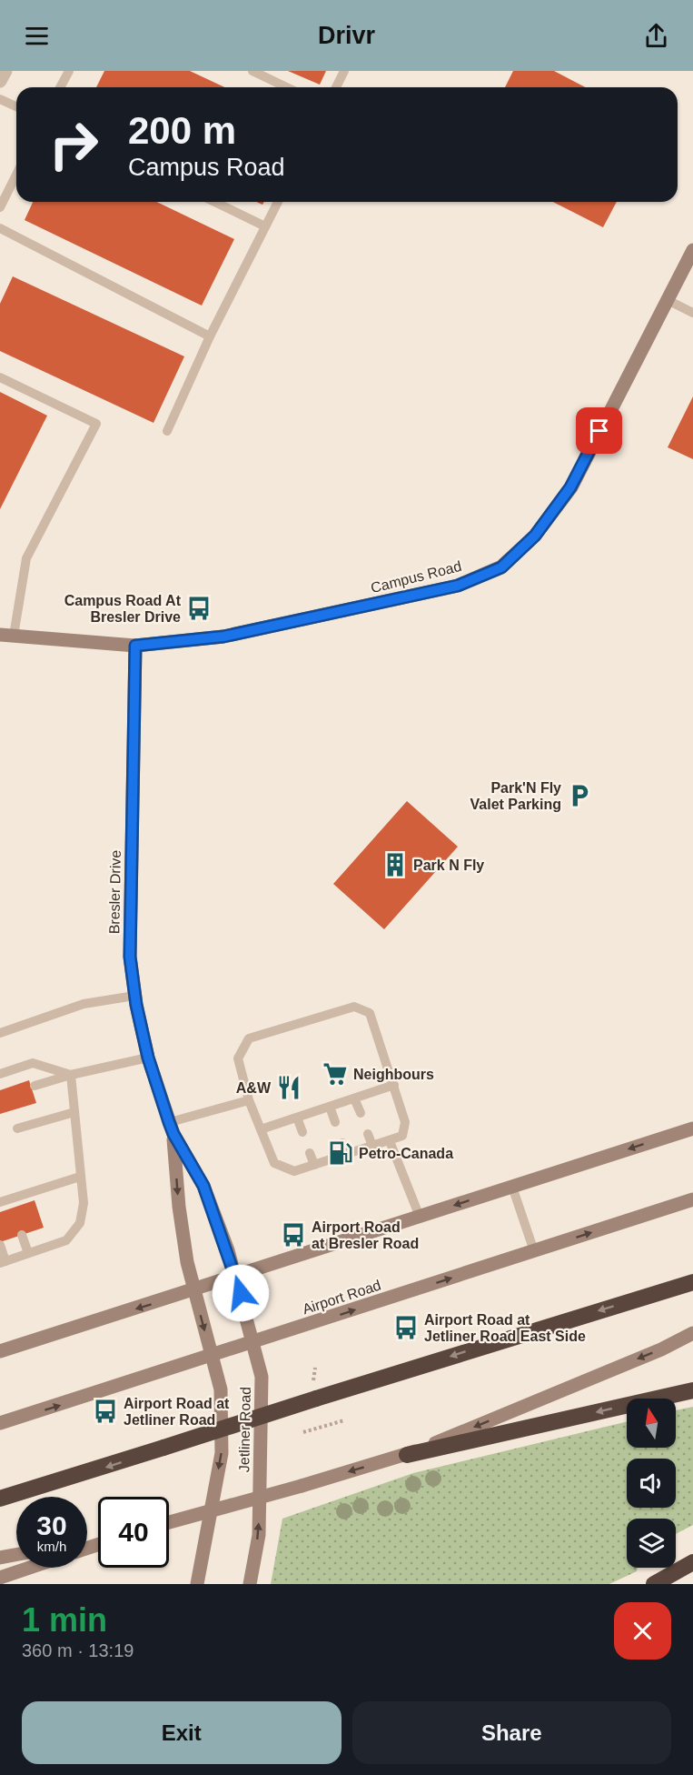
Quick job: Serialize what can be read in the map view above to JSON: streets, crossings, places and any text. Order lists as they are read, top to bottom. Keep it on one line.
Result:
{"streets":{"street":["Campus Road","Bresler Drive","Airport Road","Jetliner Road"]},"crossings":[["Campus Road","Bresler Drive"],["Bresler Drive","Jetliner Road"],["Airport Road","Jetliner Road"]],"places":{"bus stop":["Campus Road At Bresler Drive","Airport Road at Bresler Road","Airport Road at Jetliner Road East Side","Airport Road at Jetliner Road"],"parking":["Park'N Fly Valet Parking"],"building":["Park N Fly"],"supermarket":["Neighbours"],"restaurant":["A&W"],"fuel station":["Petro-Canada"]},"north":"top","page":{"header":"Drivr","turn":["200 m","Campus Road"],"speed":"30 km/h","limit":"40","heading":["1 min","360 m · 13:19"],"buttons":["Exit","Share"]}}
